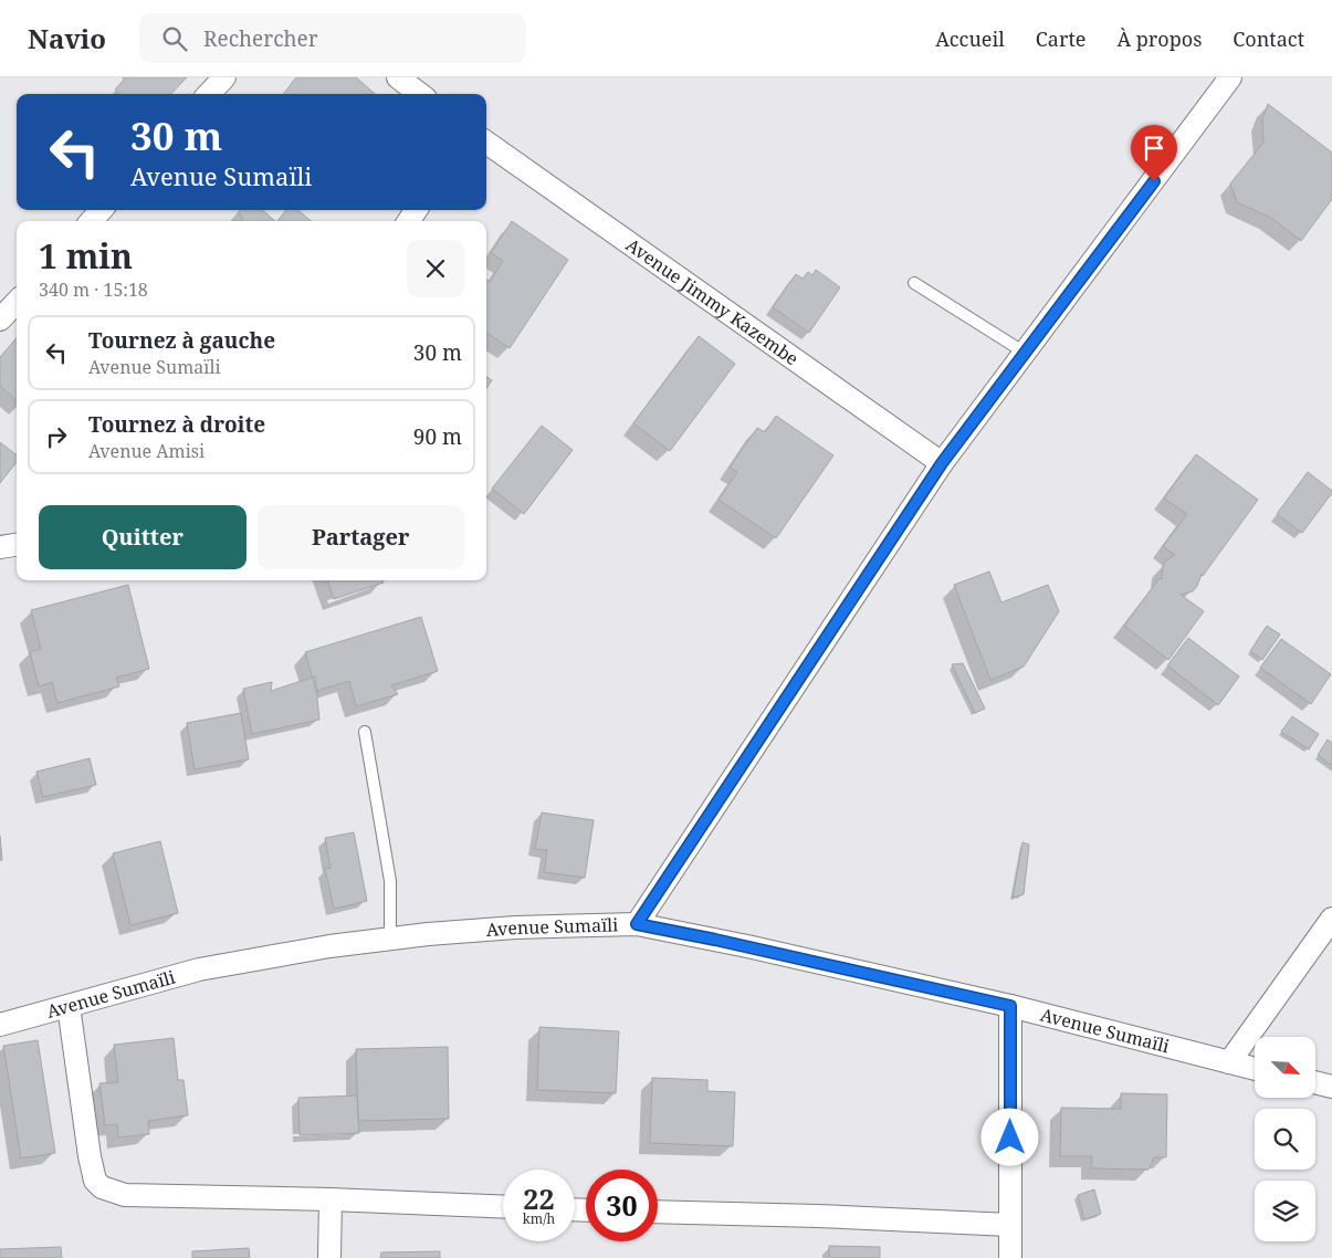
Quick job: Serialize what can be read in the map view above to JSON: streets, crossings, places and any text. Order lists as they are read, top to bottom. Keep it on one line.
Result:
{"streets":{"street":["Avenue Jimmy Kazembe","Avenue Sumaïli"]},"north":"bottom right","page":{"header":"Navio","search":"Rechercher","nav":["Accueil","Carte","À propos","Contact"],"turn":["30 m","Avenue Sumaïli"],"heading":["1 min","340 m · 15:18"],"list":[{"name":"Tournez à gauche","note":"Avenue Sumaïli","value":"30 m"},{"name":"Tournez à droite","note":"Avenue Amisi","value":"90 m"}],"buttons":["Quitter","Partager"],"speed":"22 km/h","limit":"30"}}
